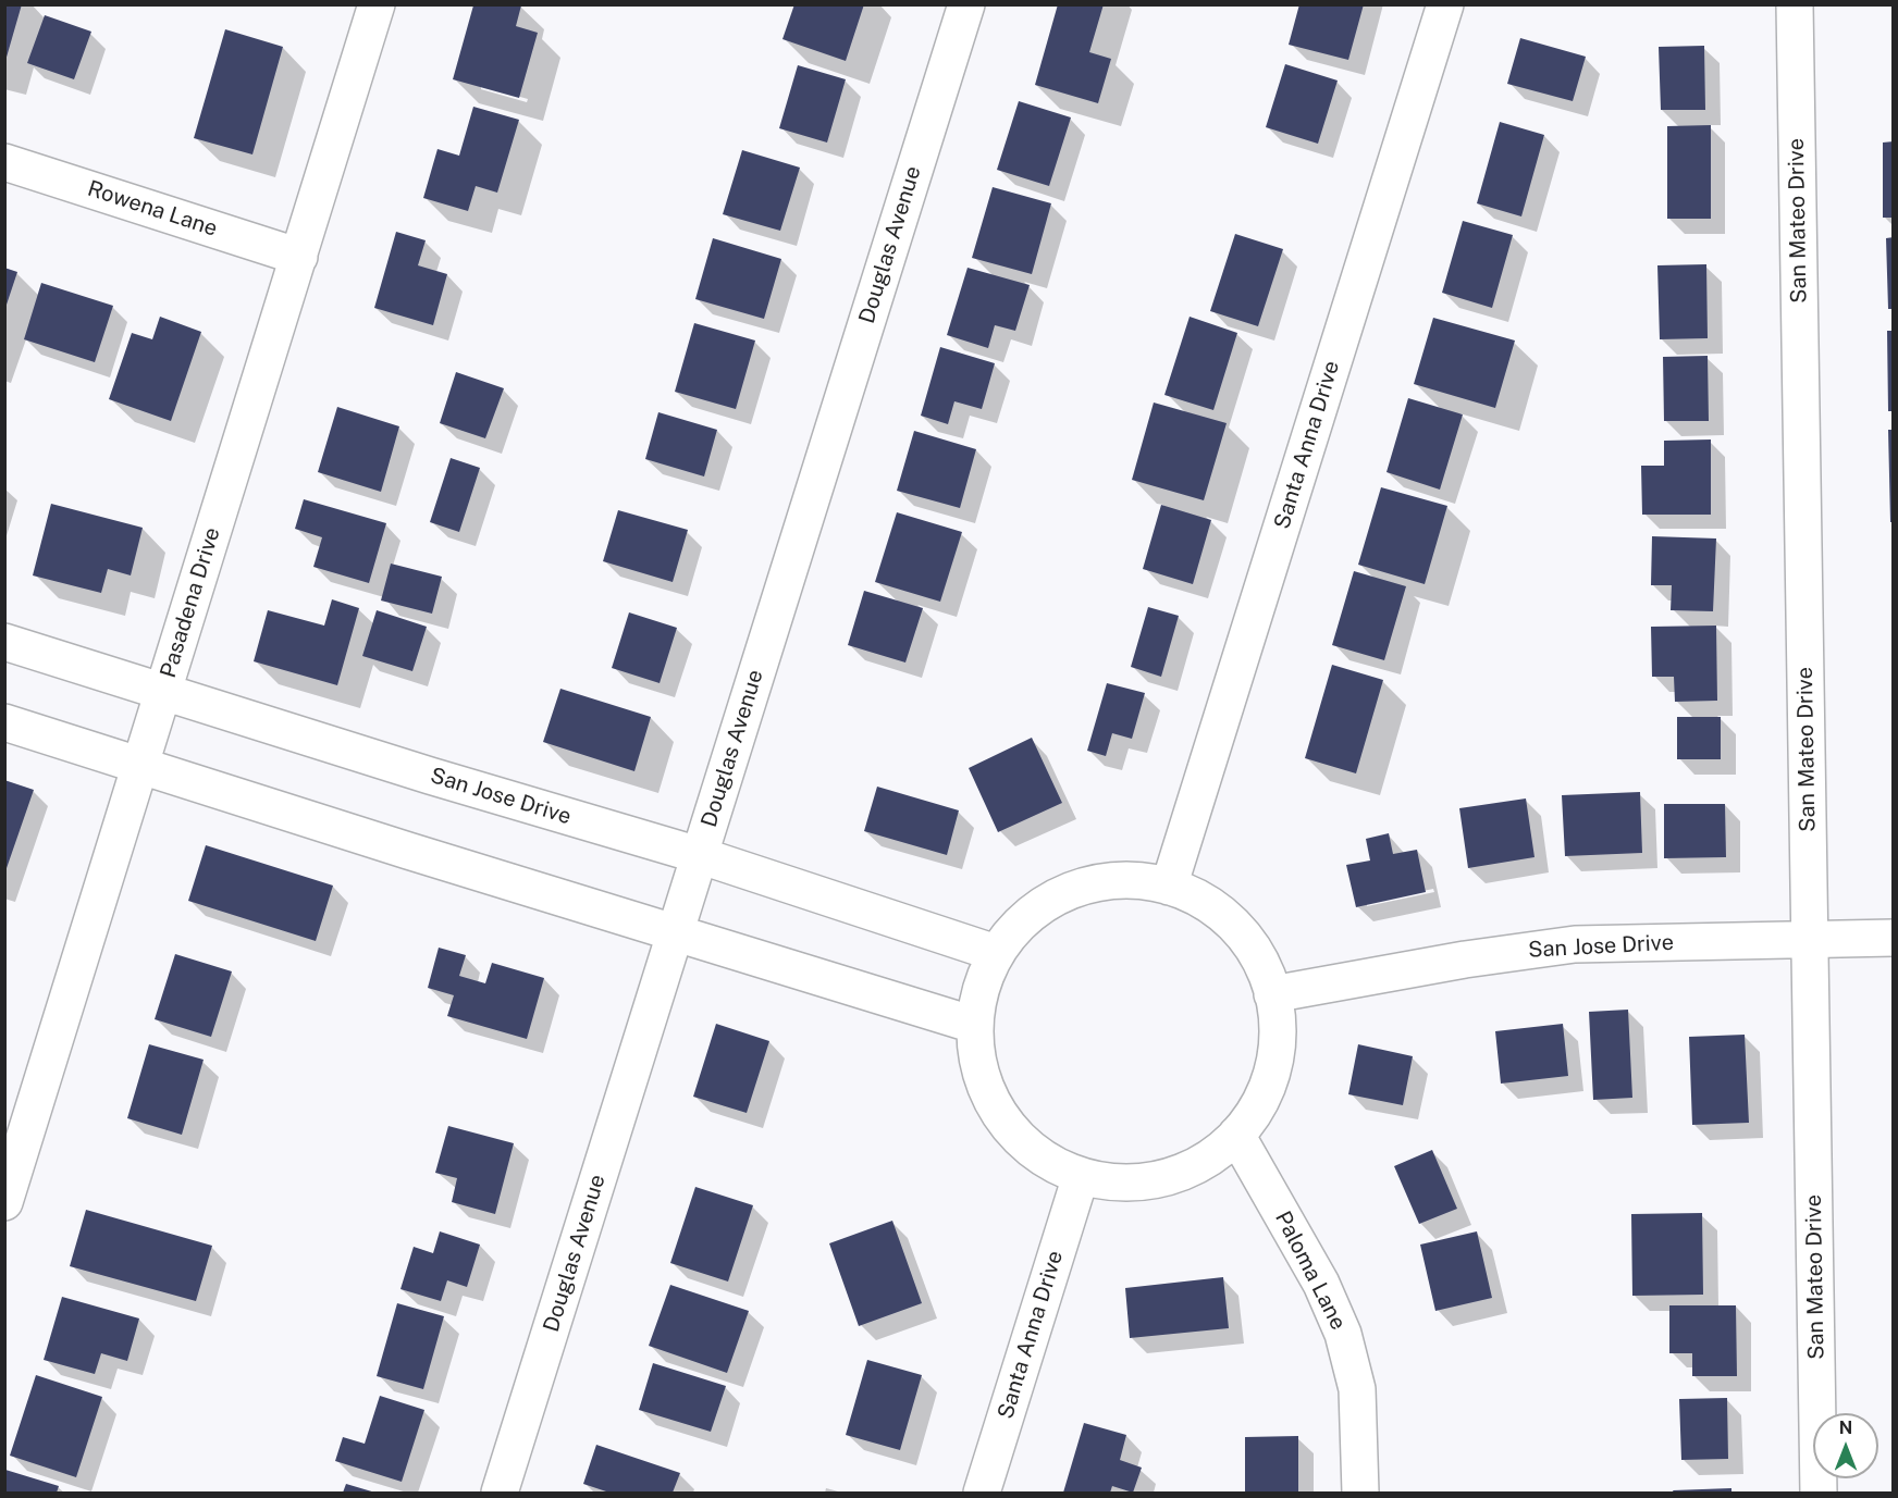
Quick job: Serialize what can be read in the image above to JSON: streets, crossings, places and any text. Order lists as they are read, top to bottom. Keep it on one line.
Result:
{"streets":{"street":["Rowena Lane","San Mateo Drive","Douglas Avenue","Santa Anna Drive","Pasadena Drive","San Jose Drive","Paloma Lane"]},"crossings":[["Rowena Lane","Pasadena Drive"],["San Mateo Drive","San Jose Drive"],["Douglas Avenue","San Jose Drive"],["Pasadena Drive","San Jose Drive"]],"north":"top"}
